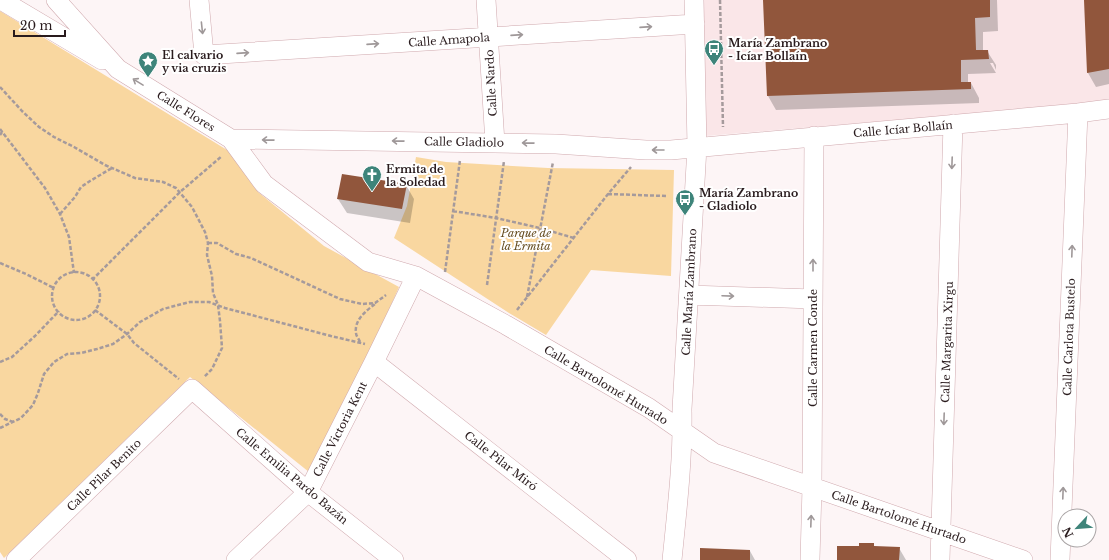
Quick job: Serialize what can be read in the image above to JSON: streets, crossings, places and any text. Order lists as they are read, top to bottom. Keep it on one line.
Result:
{"streets":{"street":["Calle Amapola","Calle Nardo","Calle Flores","Calle Icíar Bollaín","Calle Gladiolo","Calle María Zambrano","Calle Carlota Bustelo","Calle Margarita Xirgu","Calle Carmen Conde","Calle Bartolomé Hurtado","Calle Victoria Kent","Calle Pilar Miró","Calle Pilar Benito","Calle Emilia Pardo Bazán"]},"crossings":[["Calle Amapola","Calle Nardo"],["Calle Amapola","Calle María Zambrano"],["Calle Nardo","Calle Gladiolo"],["Calle Flores","Calle Gladiolo"],["Calle Flores","Calle Bartolomé Hurtado"],["Calle Icíar Bollaín","Calle Gladiolo"],["Calle Icíar Bollaín","Calle María Zambrano"],["Calle Icíar Bollaín","Calle Carlota Bustelo"],["Calle Icíar Bollaín","Calle Margarita Xirgu"],["Calle Icíar Bollaín","Calle Carmen Conde"],["Calle Gladiolo","Calle María Zambrano"],["Calle Gladiolo","Calle Bartolomé Hurtado"],["Calle María Zambrano","Calle Bartolomé Hurtado"],["Calle Margarita Xirgu","Calle Bartolomé Hurtado"],["Calle Carmen Conde","Calle Bartolomé Hurtado"],["Calle Bartolomé Hurtado","Calle Victoria Kent"],["Calle Victoria Kent","Calle Pilar Miró"],["Calle Victoria Kent","Calle Emilia Pardo Bazán"],["Calle Pilar Benito","Calle Emilia Pardo Bazán"]],"one_way":["Calle Amapola","Calle Flores","Calle Gladiolo","Calle Carlota Bustelo","Calle Margarita Xirgu","Calle Carmen Conde"],"parks":["Parque de la Ermita"],"places":{"bus stop":["María Zambrano - Icíar Bollaín","María Zambrano - Gladiolo"],"place":["El calvario y via cruzis"],"church":["Ermita de la Soledad"]},"scale_bar":"20 m","north":"bottom left"}
